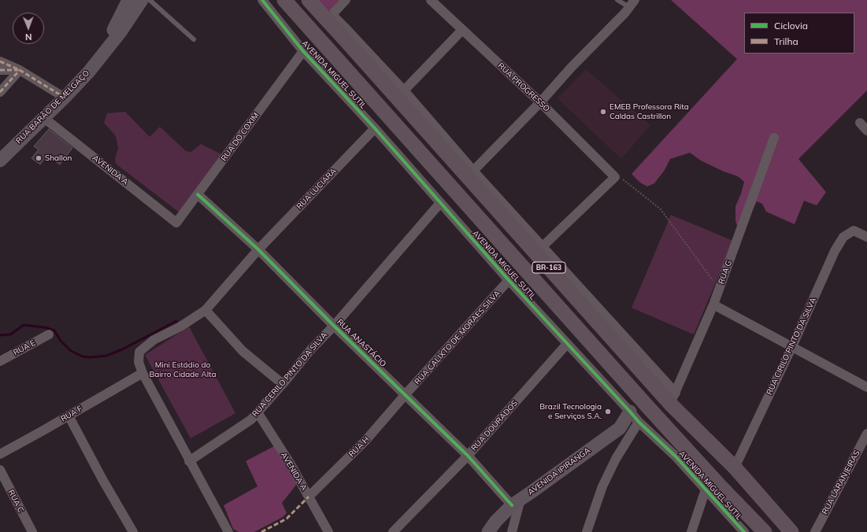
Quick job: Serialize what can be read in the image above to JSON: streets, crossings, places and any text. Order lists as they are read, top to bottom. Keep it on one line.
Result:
{"streets":{"main road":["AVENIDA MIGUEL SUTIL","BR-163"],"street":["RUA PROGRESSO","RUA BARÃO DE MELGAÇO","RUA DO COXIM","AVENIDA A","RUA LUCIARA","RUA G","RUA CALIXTO DE MORAES SILVA","RUA ANASTÁCIO","RUA CIRILO PINTO DA SILVA","RUA E","RUA CERILO PINTO DA SILVA","RUA F","RUA DOURADOS","RUA H","AVENIDA IPIRANGA","RUA LARANJEIRAS","RUA C"]},"crossings":[["AVENIDA MIGUEL SUTIL","RUA DO COXIM"],["AVENIDA MIGUEL SUTIL","RUA LUCIARA"],["AVENIDA MIGUEL SUTIL","RUA CALIXTO DE MORAES SILVA"],["AVENIDA MIGUEL SUTIL","RUA CERILO PINTO DA SILVA"],["AVENIDA MIGUEL SUTIL","RUA DOURADOS"],["AVENIDA MIGUEL SUTIL","AVENIDA IPIRANGA"],["RUA BARÃO DE MELGAÇO","AVENIDA A"],["RUA DO COXIM","AVENIDA A"],["RUA DO COXIM","RUA ANASTÁCIO"],["AVENIDA A","RUA CERILO PINTO DA SILVA"],["AVENIDA A","RUA H"],["RUA LUCIARA","RUA ANASTÁCIO"],["RUA LUCIARA","RUA F"],["BR-163","RUA G"],["BR-163","RUA CIRILO PINTO DA SILVA"],["RUA CALIXTO DE MORAES SILVA","RUA ANASTÁCIO"],["RUA CALIXTO DE MORAES SILVA","RUA H"],["RUA ANASTÁCIO","RUA CERILO PINTO DA SILVA"],["RUA ANASTÁCIO","RUA DOURADOS"],["RUA ANASTÁCIO","RUA H"],["RUA ANASTÁCIO","AVENIDA IPIRANGA"]],"parks":["Mini Estádio do Bairro Cidade Alta"],"places":["EMEB Professora Rita Caldas Castrillon","Shallon","Brazil Tecnologia e Serviços S.A."],"legend":["Ciclovia","Trilha"],"north":"bottom"}
